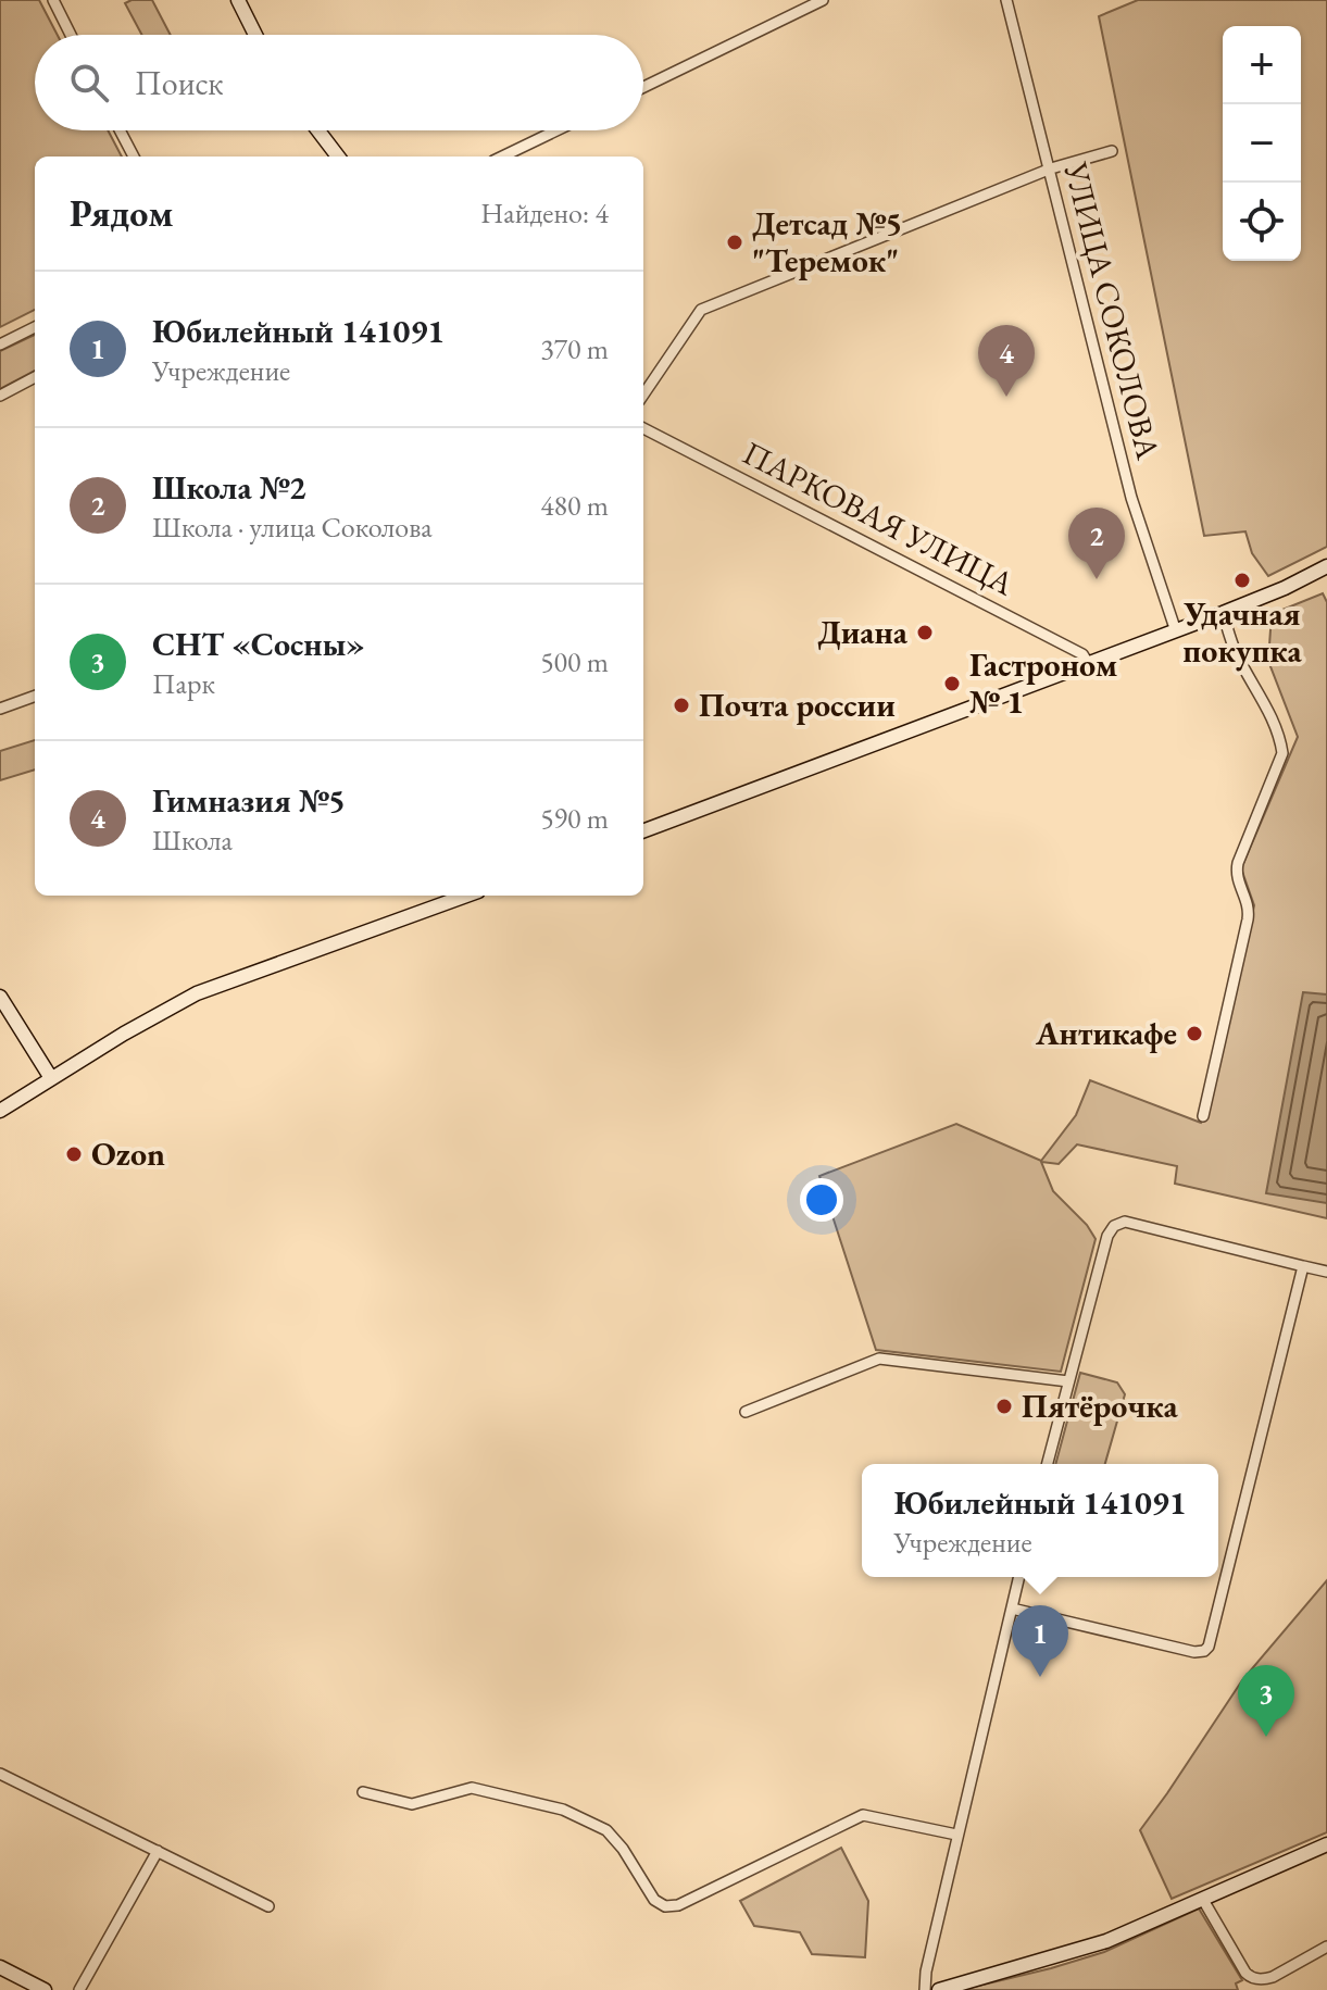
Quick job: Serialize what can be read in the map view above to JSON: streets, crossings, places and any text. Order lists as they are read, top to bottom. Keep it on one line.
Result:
{"streets":{"street":["УЛИЦА СОКОЛОВА","ПАРКОВАЯ УЛИЦА"]},"places":["Детсад №5 \"Теремок\"","Удачная покупка","Диана","Гастроном № 1","Почта россии","Антикафе","Ozon","Пятёрочка"],"page":{"map_buttons":["+","−"],"search":"Поиск","heading":["Рядом","Найдено: 4"],"list":[{"mark":"1","name":"Юбилейный 141091","note":"Учреждение","value":"370 m"},{"mark":"2","name":"Школа №2","note":"Школа · улица Соколова","value":"480 m"},{"mark":"3","name":"СНТ «Сосны»","note":"Парк","value":"500 m"},{"mark":"4","name":"Гимназия №5","note":"Школа","value":"590 m"}],"pins":["4","2","1","3"],"popup":["Юбилейный 141091","Учреждение"]}}
